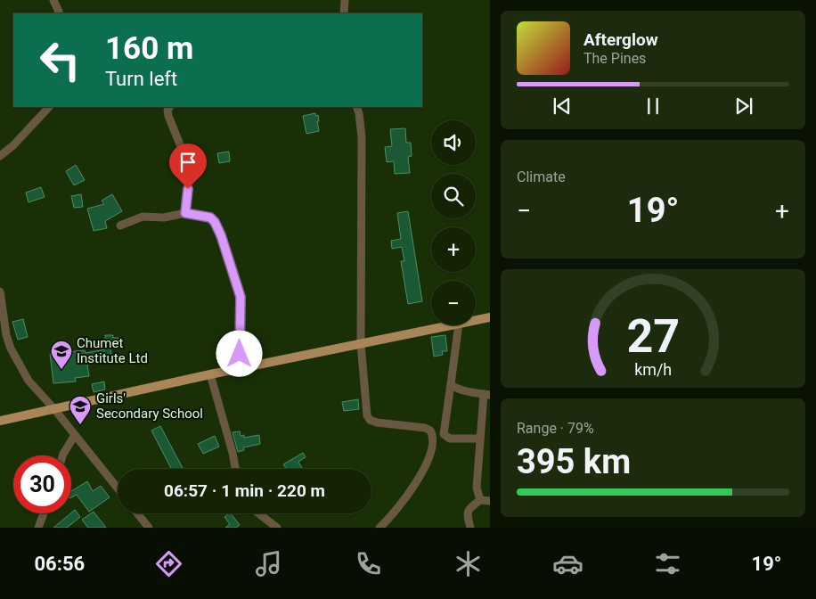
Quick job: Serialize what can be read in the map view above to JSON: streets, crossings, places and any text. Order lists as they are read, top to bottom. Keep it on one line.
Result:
{"places":{"school or university":["Chumet Institute Ltd","Girls' Secondary School"]},"page":{"turn":["160 m","Turn left"],"song":["Afterglow","The Pines"],"map_buttons":["+","−"],"tile":["Climate",["Range · 79%","395 km"]],"heat":["−","19°","+"],"limit":"30","trip":"06:57 · 1 min · 220 m","tabs":["06:56","19°"],"gauge":["27","km/h"]}}
